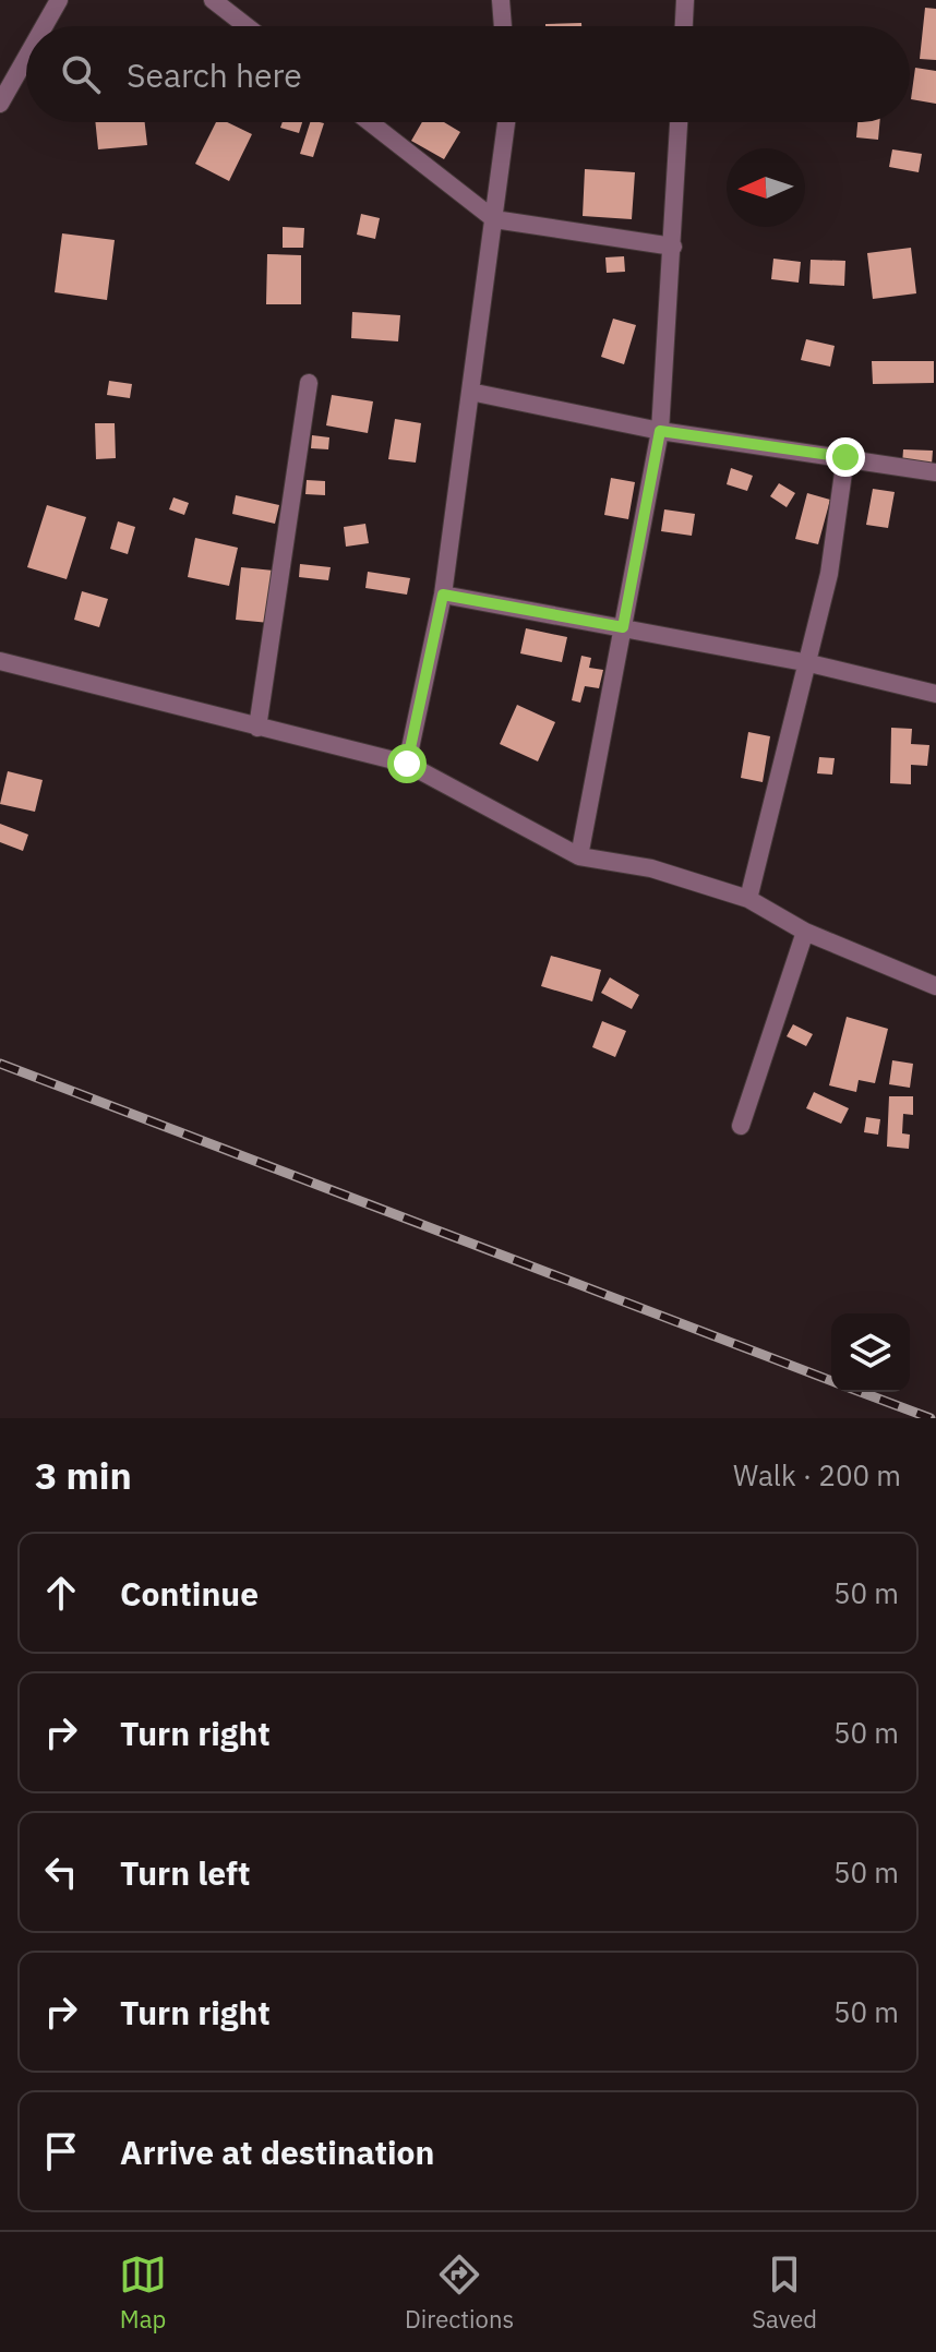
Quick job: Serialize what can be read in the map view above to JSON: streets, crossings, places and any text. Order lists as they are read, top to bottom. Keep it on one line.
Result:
{"north":"left","page":{"search":"Search here","heading":["3 min","Walk · 200 m"],"list":[["Continue","50 m"],["Turn right","50 m"],["Turn left","50 m"],["Turn right","50 m"],"Arrive at destination"],"nav":["Map","Directions","Saved"]}}
